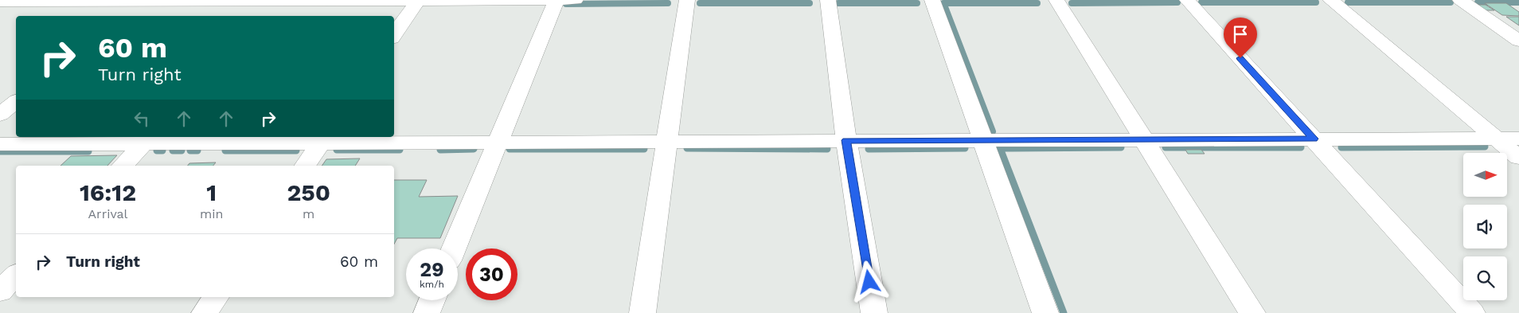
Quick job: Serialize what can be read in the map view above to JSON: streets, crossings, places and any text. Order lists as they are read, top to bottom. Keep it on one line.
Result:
{"north":"right","page":{"turn":["60 m","Turn right"],"eta":["16:12","Arrival","1","min","250","m"],"list":[{"name":"Turn right","value":"60 m"}],"speed":"29 km/h","limit":"30"}}
